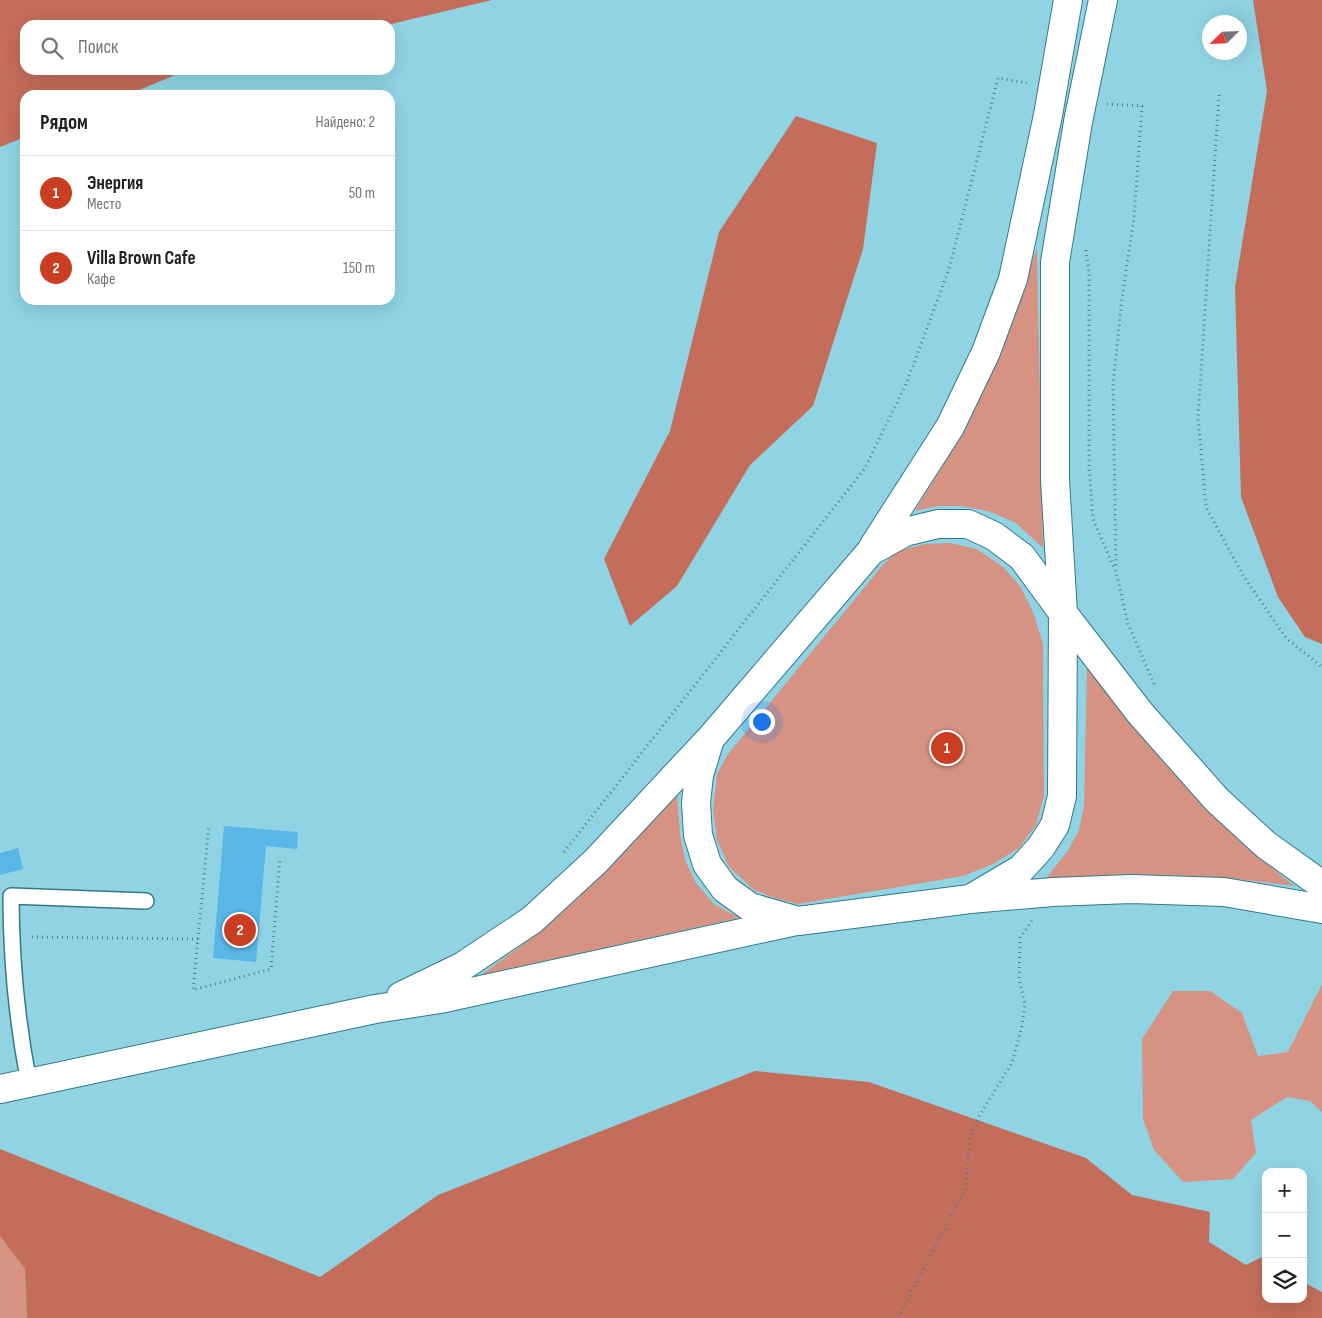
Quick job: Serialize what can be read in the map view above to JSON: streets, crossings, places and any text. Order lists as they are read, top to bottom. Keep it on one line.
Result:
{"north":"bottom left","page":{"search":"Поиск","heading":["Рядом","Найдено: 2"],"list":[{"mark":"1","name":"Энергия","note":"Место","value":"50 m"},{"mark":"2","name":"Villa Brown Cafe","note":"Кафе","value":"150 m"}],"pins":["1","2"],"map_buttons":["+","−"]}}
